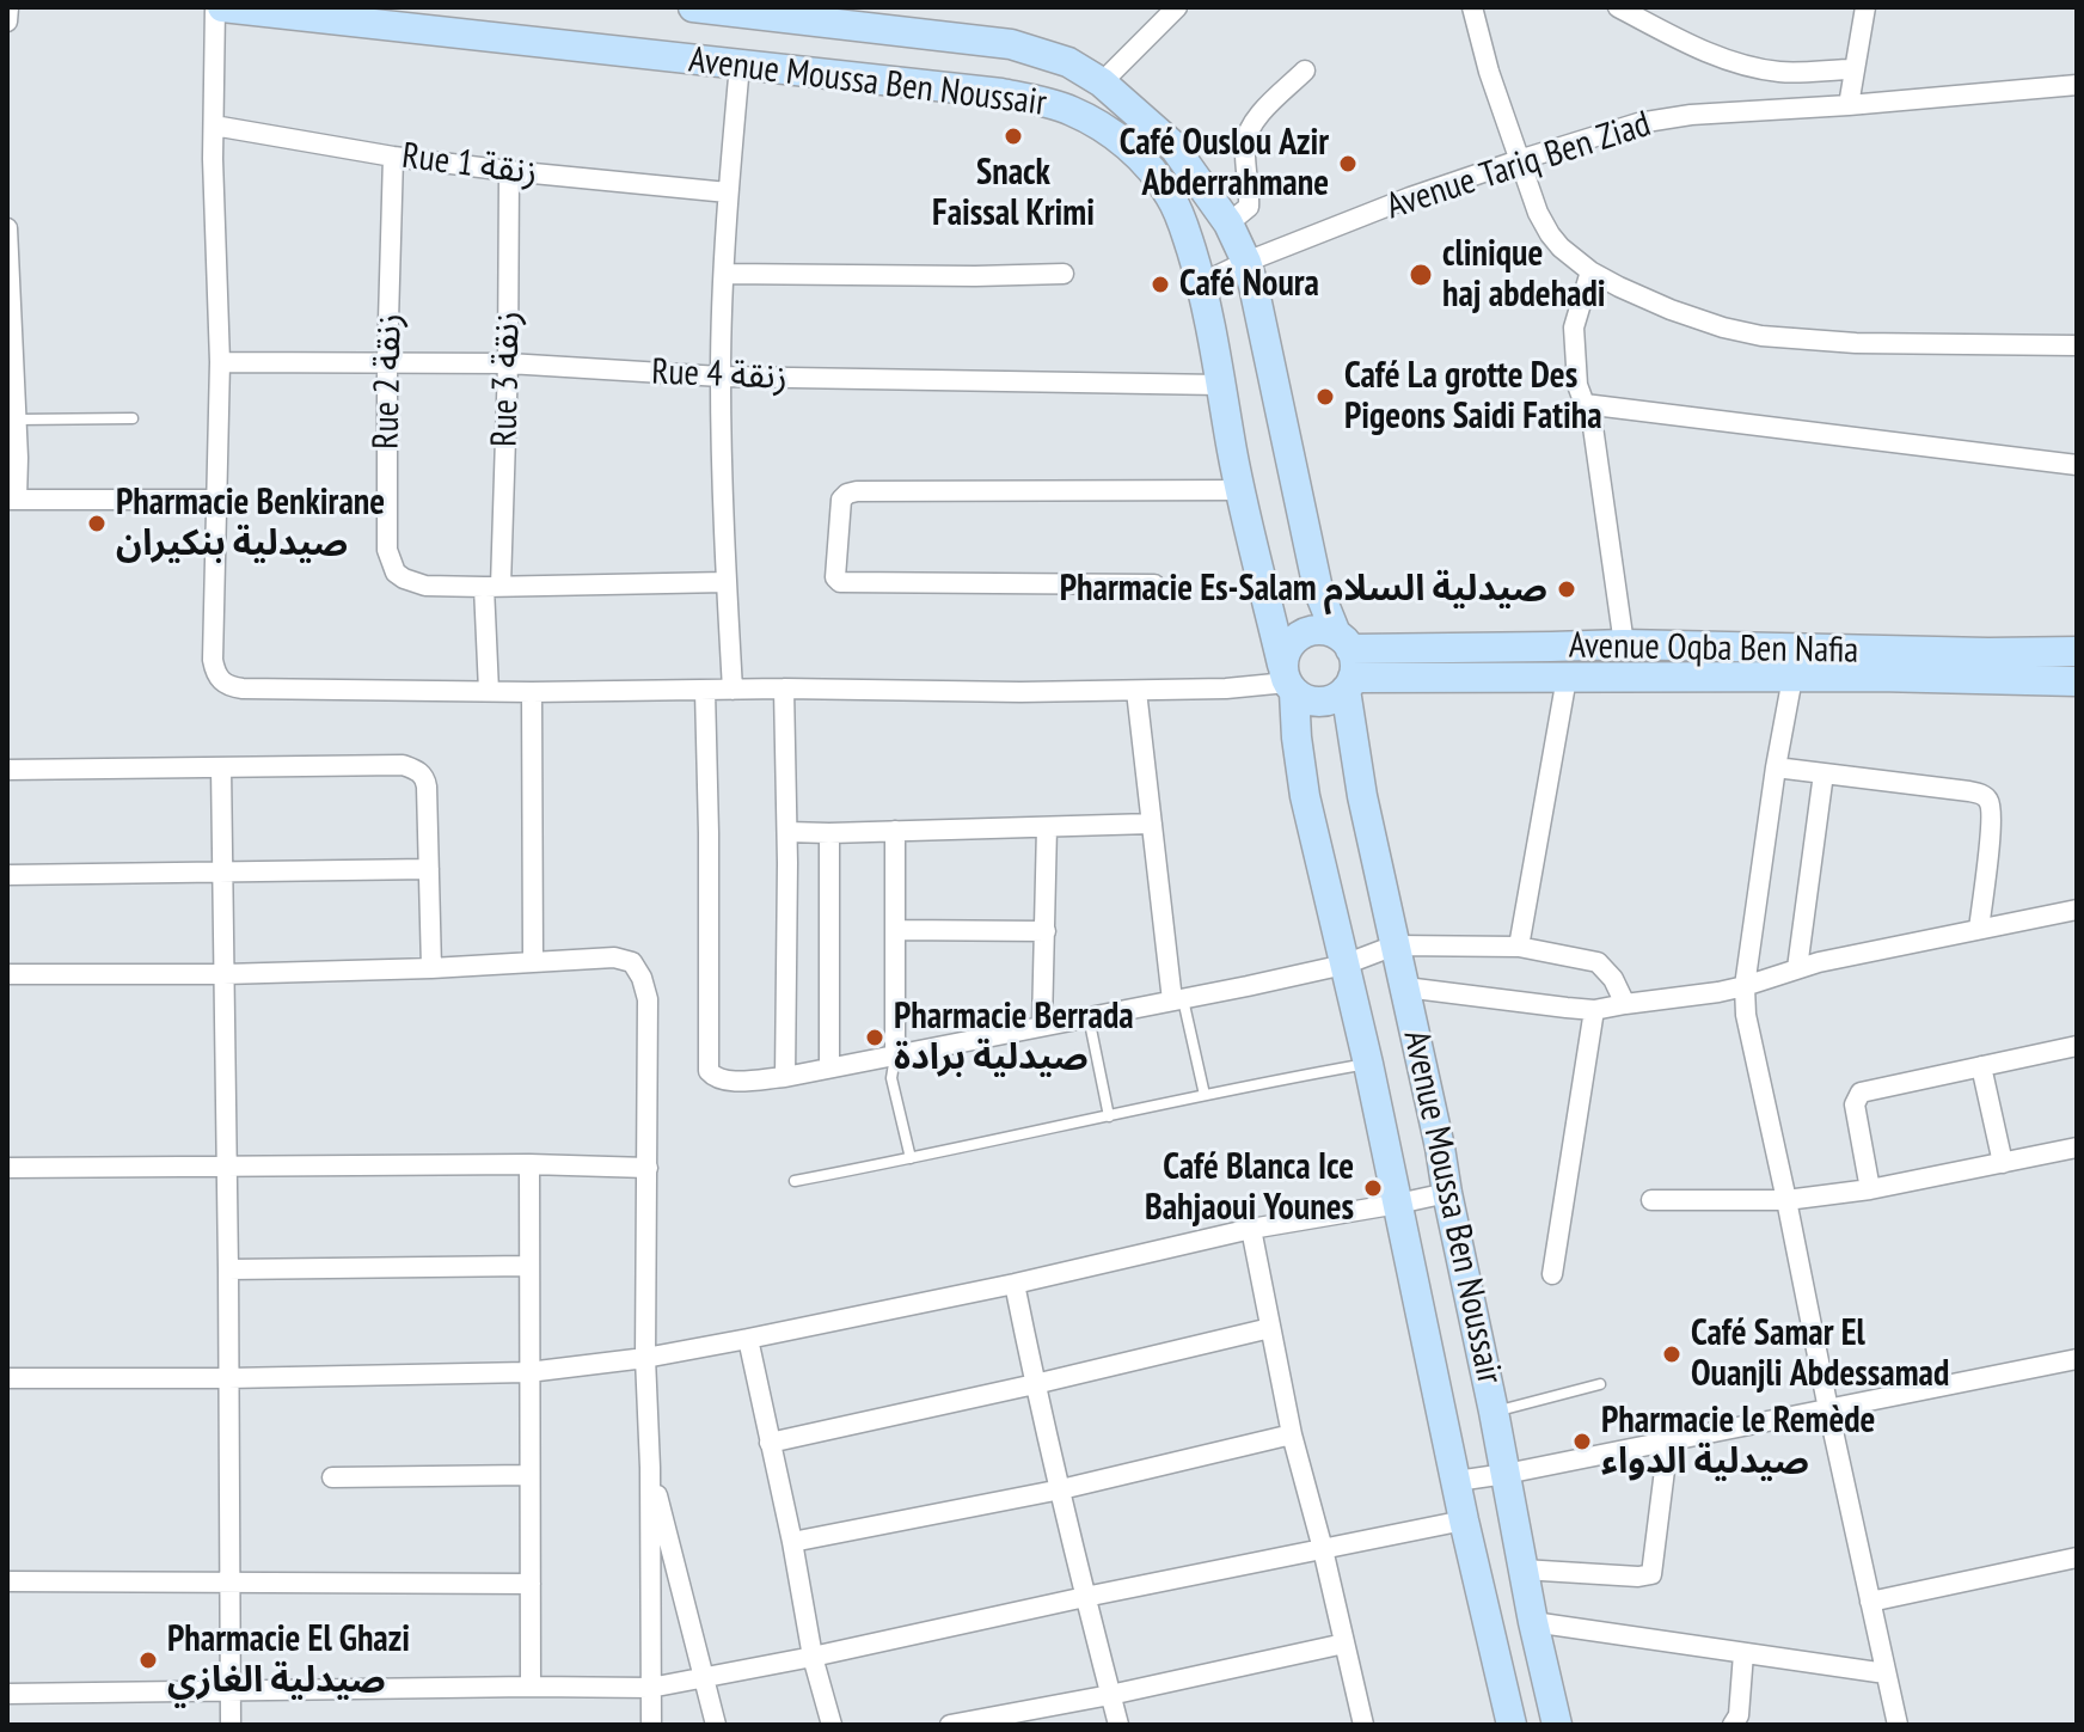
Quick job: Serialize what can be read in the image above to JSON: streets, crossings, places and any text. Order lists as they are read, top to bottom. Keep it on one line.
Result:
{"streets":{"street":["Avenue Moussa Ben Noussair","Rue 1 زنقة","Avenue Tariq Ben Ziad","Rue 4 زنقة","Rue 3 زنقة","Rue 2 زنقة","Avenue Oqba Ben Nafia"]},"crossings":[["Avenue Moussa Ben Noussair","Avenue Tariq Ben Ziad"],["Avenue Moussa Ben Noussair","Rue 4 زنقة"],["Avenue Moussa Ben Noussair","Avenue Oqba Ben Nafia"],["Rue 1 زنقة","Rue 3 زنقة"],["Rue 1 زنقة","Rue 2 زنقة"],["Rue 4 زنقة","Rue 3 زنقة"],["Rue 4 زنقة","Rue 2 زنقة"],["Rue 3 زنقة","Rue 2 زنقة"]],"places":["Snack Faissal Krimi","Café Ouslou Azir Abderrahmane","clinique haj abdehadi","Café Noura","Café La grotte Des Pigeons Saidi Fatiha","Pharmacie Benkirane صيدلية بنكيران","Pharmacie Es-Salam صيدلية السلام","Pharmacie Berrada صيدلية برادة","Café Blanca Ice Bahjaoui Younes","Café Samar El Ouanjli Abdessamad","Pharmacie le Remède صيدلية الدواء","Pharmacie El Ghazi صيدلية الغازي"]}
